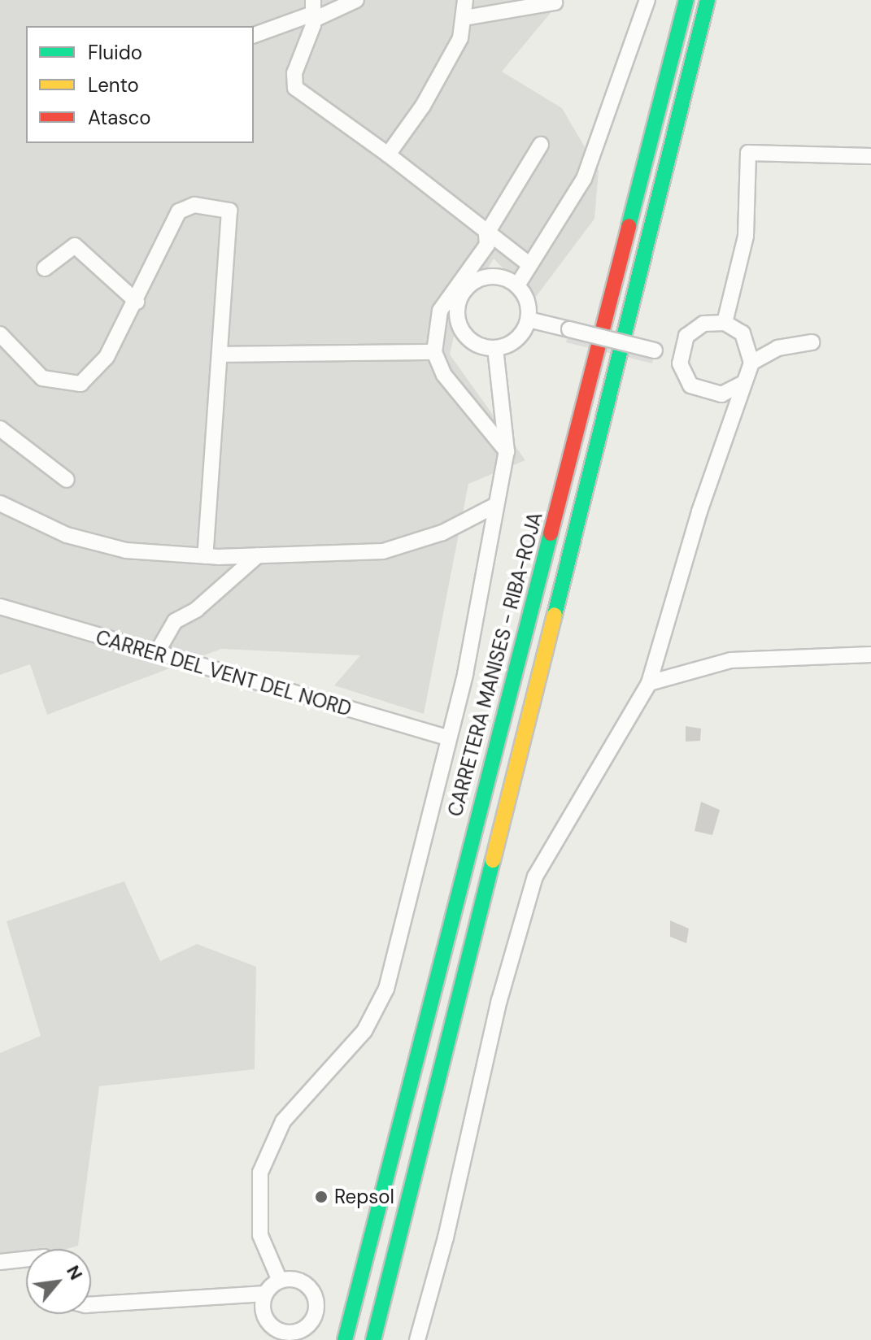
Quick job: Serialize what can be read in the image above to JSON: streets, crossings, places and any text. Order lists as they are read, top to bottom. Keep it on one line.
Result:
{"streets":{"main road":["CARRETERA MANISES - RIBA-ROJA"],"street":["CARRER DEL VENT DEL NORD"]},"places":["Repsol"],"legend":["Fluido","Lento","Atasco"],"north":"top right"}
